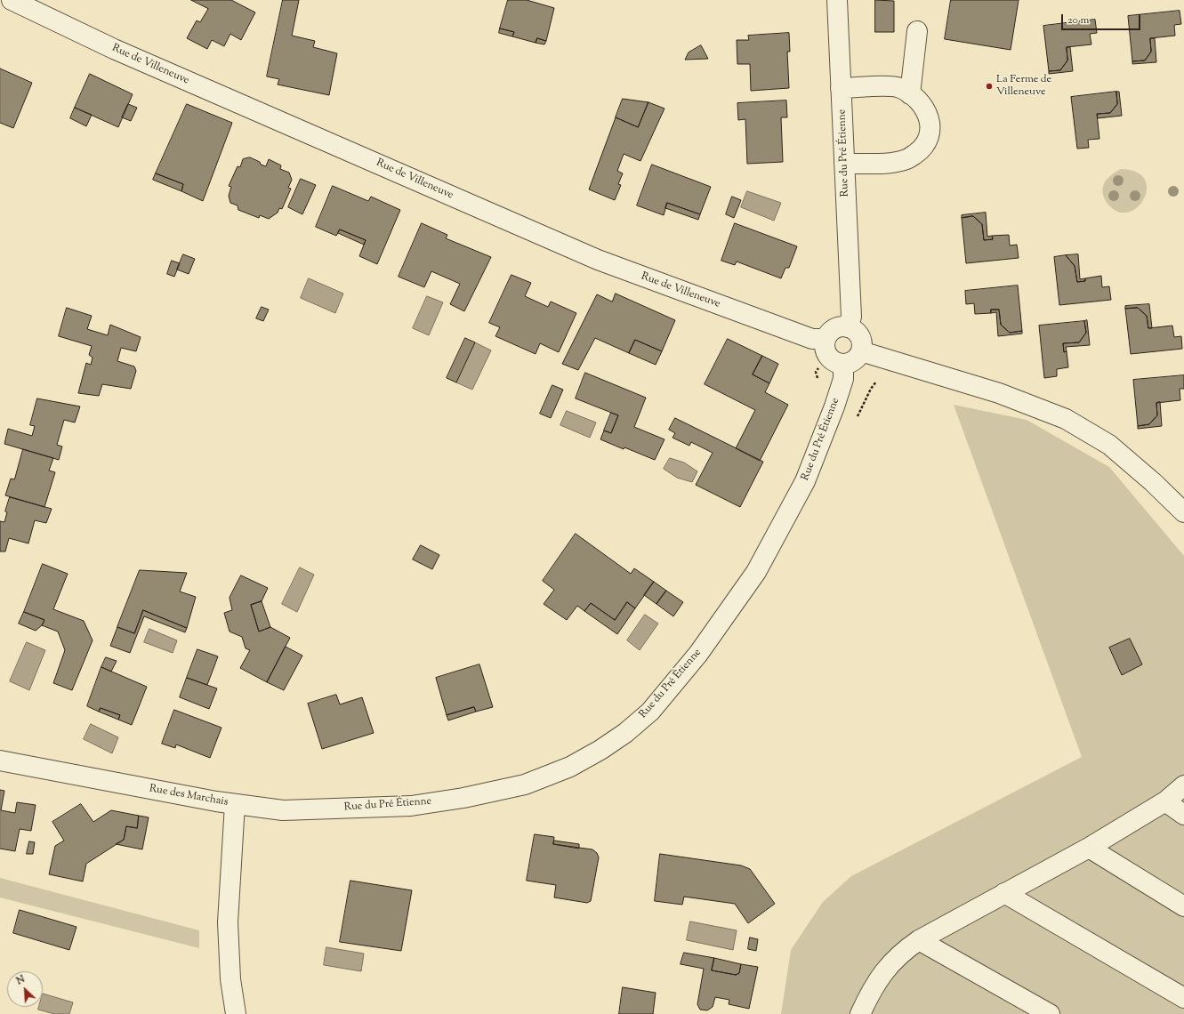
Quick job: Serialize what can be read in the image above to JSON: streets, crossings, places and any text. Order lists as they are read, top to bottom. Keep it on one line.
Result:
{"streets":{"street":["Rue de Villeneuve","Rue du Pré Étienne","Rue des Marchais"]},"crossings":[["Rue de Villeneuve","Rue du Pré Étienne"],["Rue du Pré Étienne","Rue des Marchais"]],"places":["La Ferme de Villeneuve"],"scale_bar":"20 m","north":"top left"}
